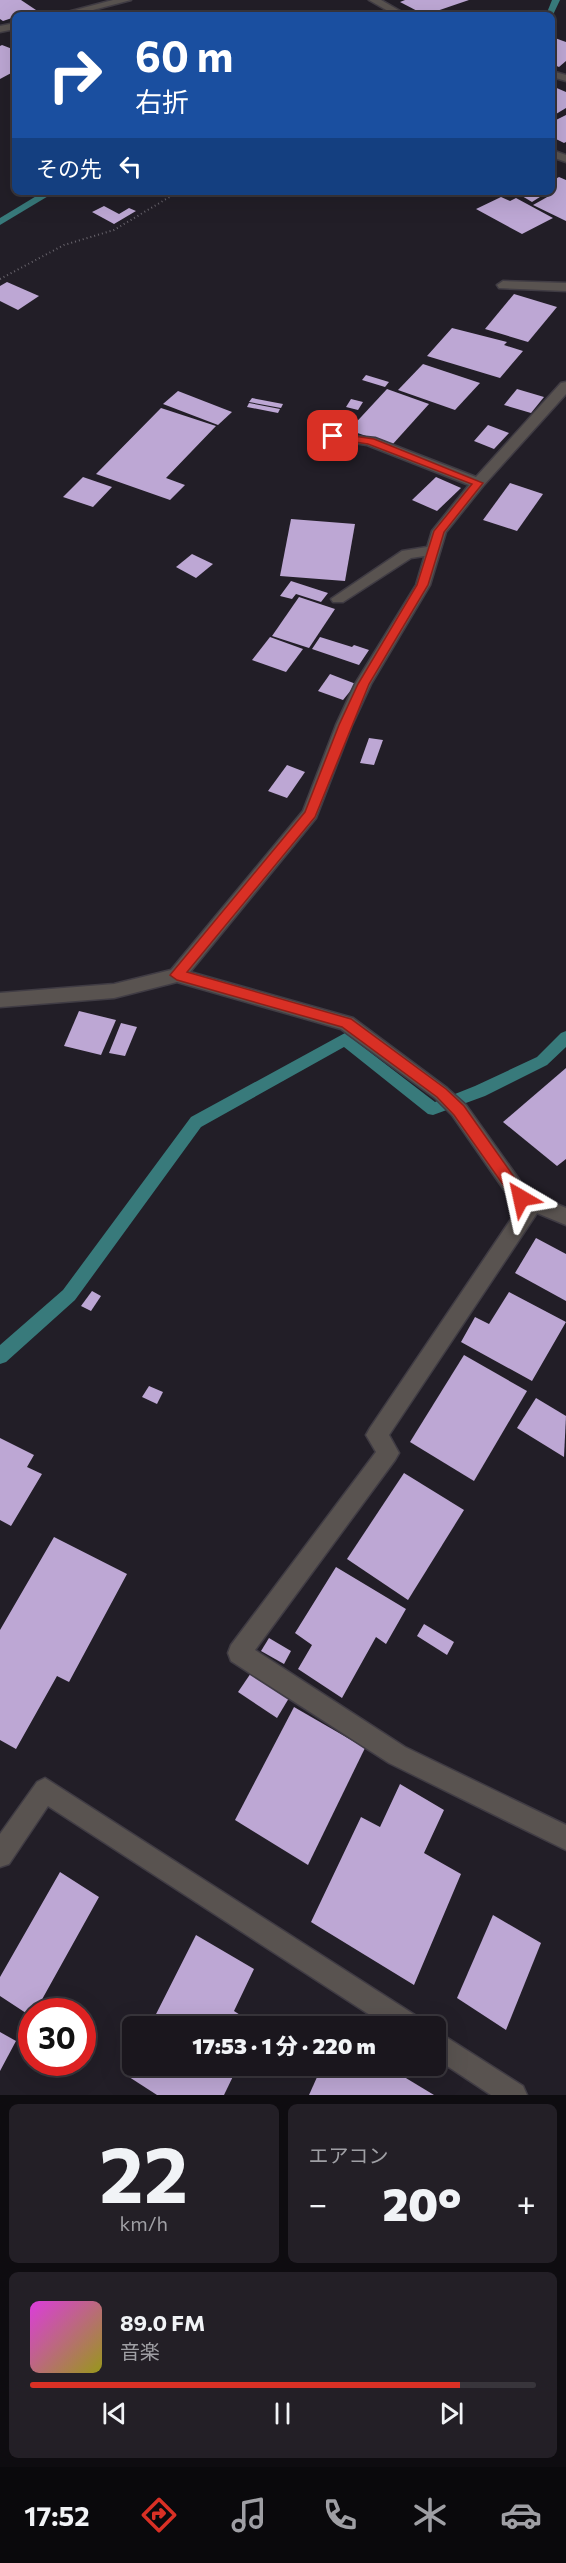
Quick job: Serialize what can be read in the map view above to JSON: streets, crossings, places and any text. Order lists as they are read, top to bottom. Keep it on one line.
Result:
{"page":{"turn":["60 m","右折"],"then":"その先","limit":"30","trip":"17:53 · 1 分 · 220 m","tile":[["22","km/h"],"エアコン"],"heat":["−","20°","+"],"song":["89.0 FM","音楽"],"tabs":"17:52"}}
